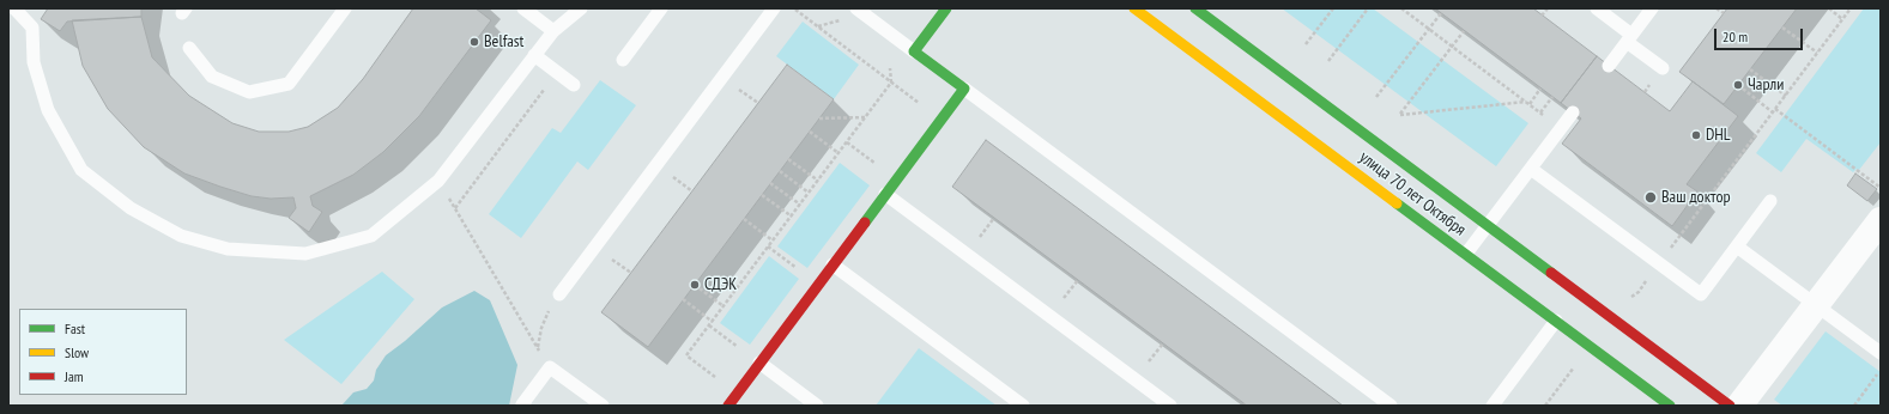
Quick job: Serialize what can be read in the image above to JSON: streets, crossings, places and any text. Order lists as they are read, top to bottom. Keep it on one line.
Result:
{"streets":{"main road":["улица 70 лет Октября"]},"places":["Belfast","Чарли","DHL","Ваш доктор","СДЭК"],"legend":["Fast","Slow","Jam"],"scale_bar":"20 m"}
